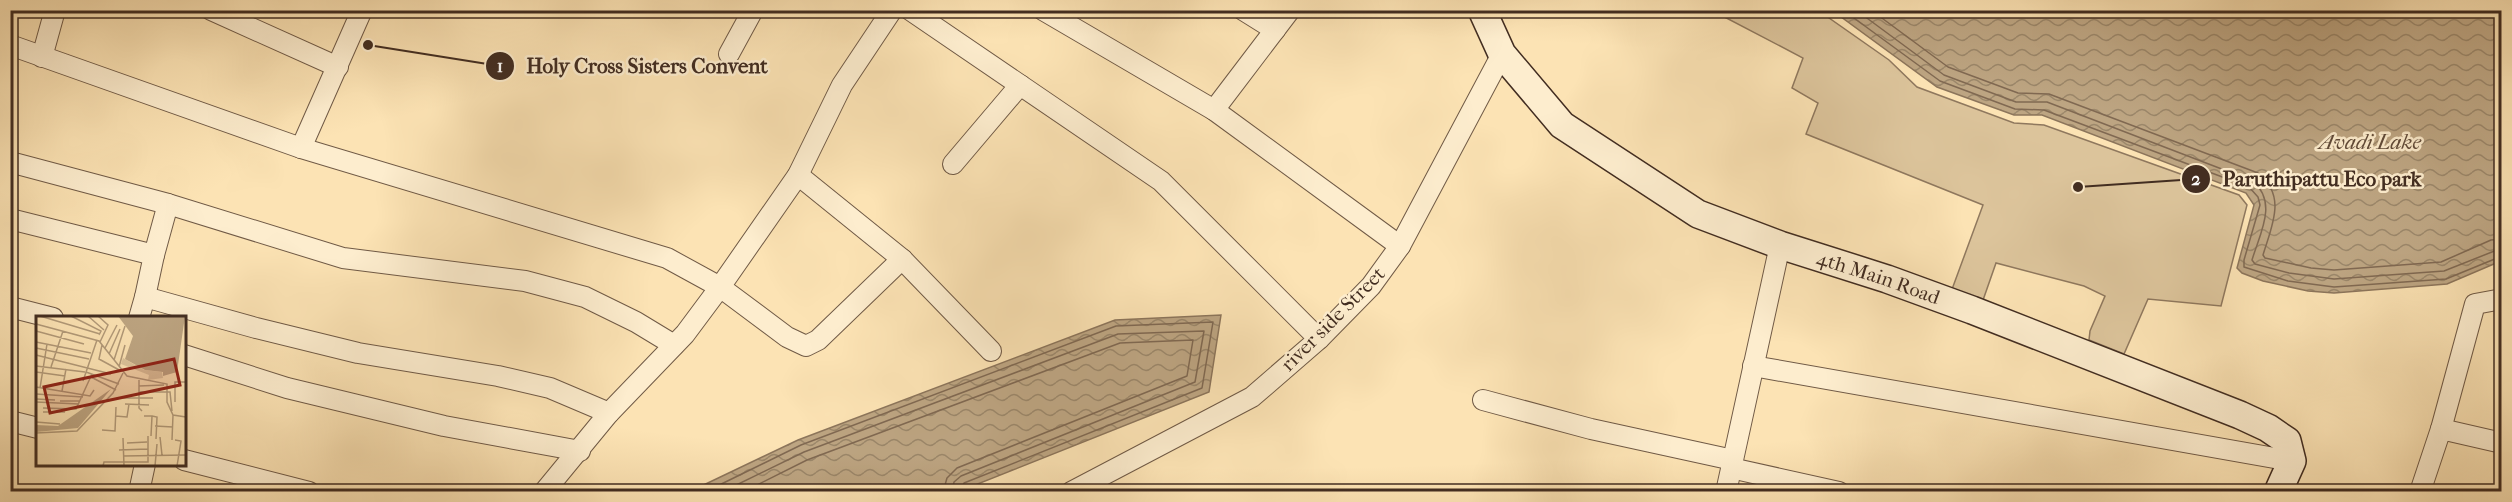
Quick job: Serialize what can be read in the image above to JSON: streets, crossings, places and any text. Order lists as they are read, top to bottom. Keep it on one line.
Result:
{"streets":{"main road":["4th Main Road"],"street":["river side Street"]},"crossings":[["4th Main Road","river side Street"]],"water":["Avadi Lake"],"places":["Holy Cross Sisters Convent","Paruthipattu Eco park"]}
